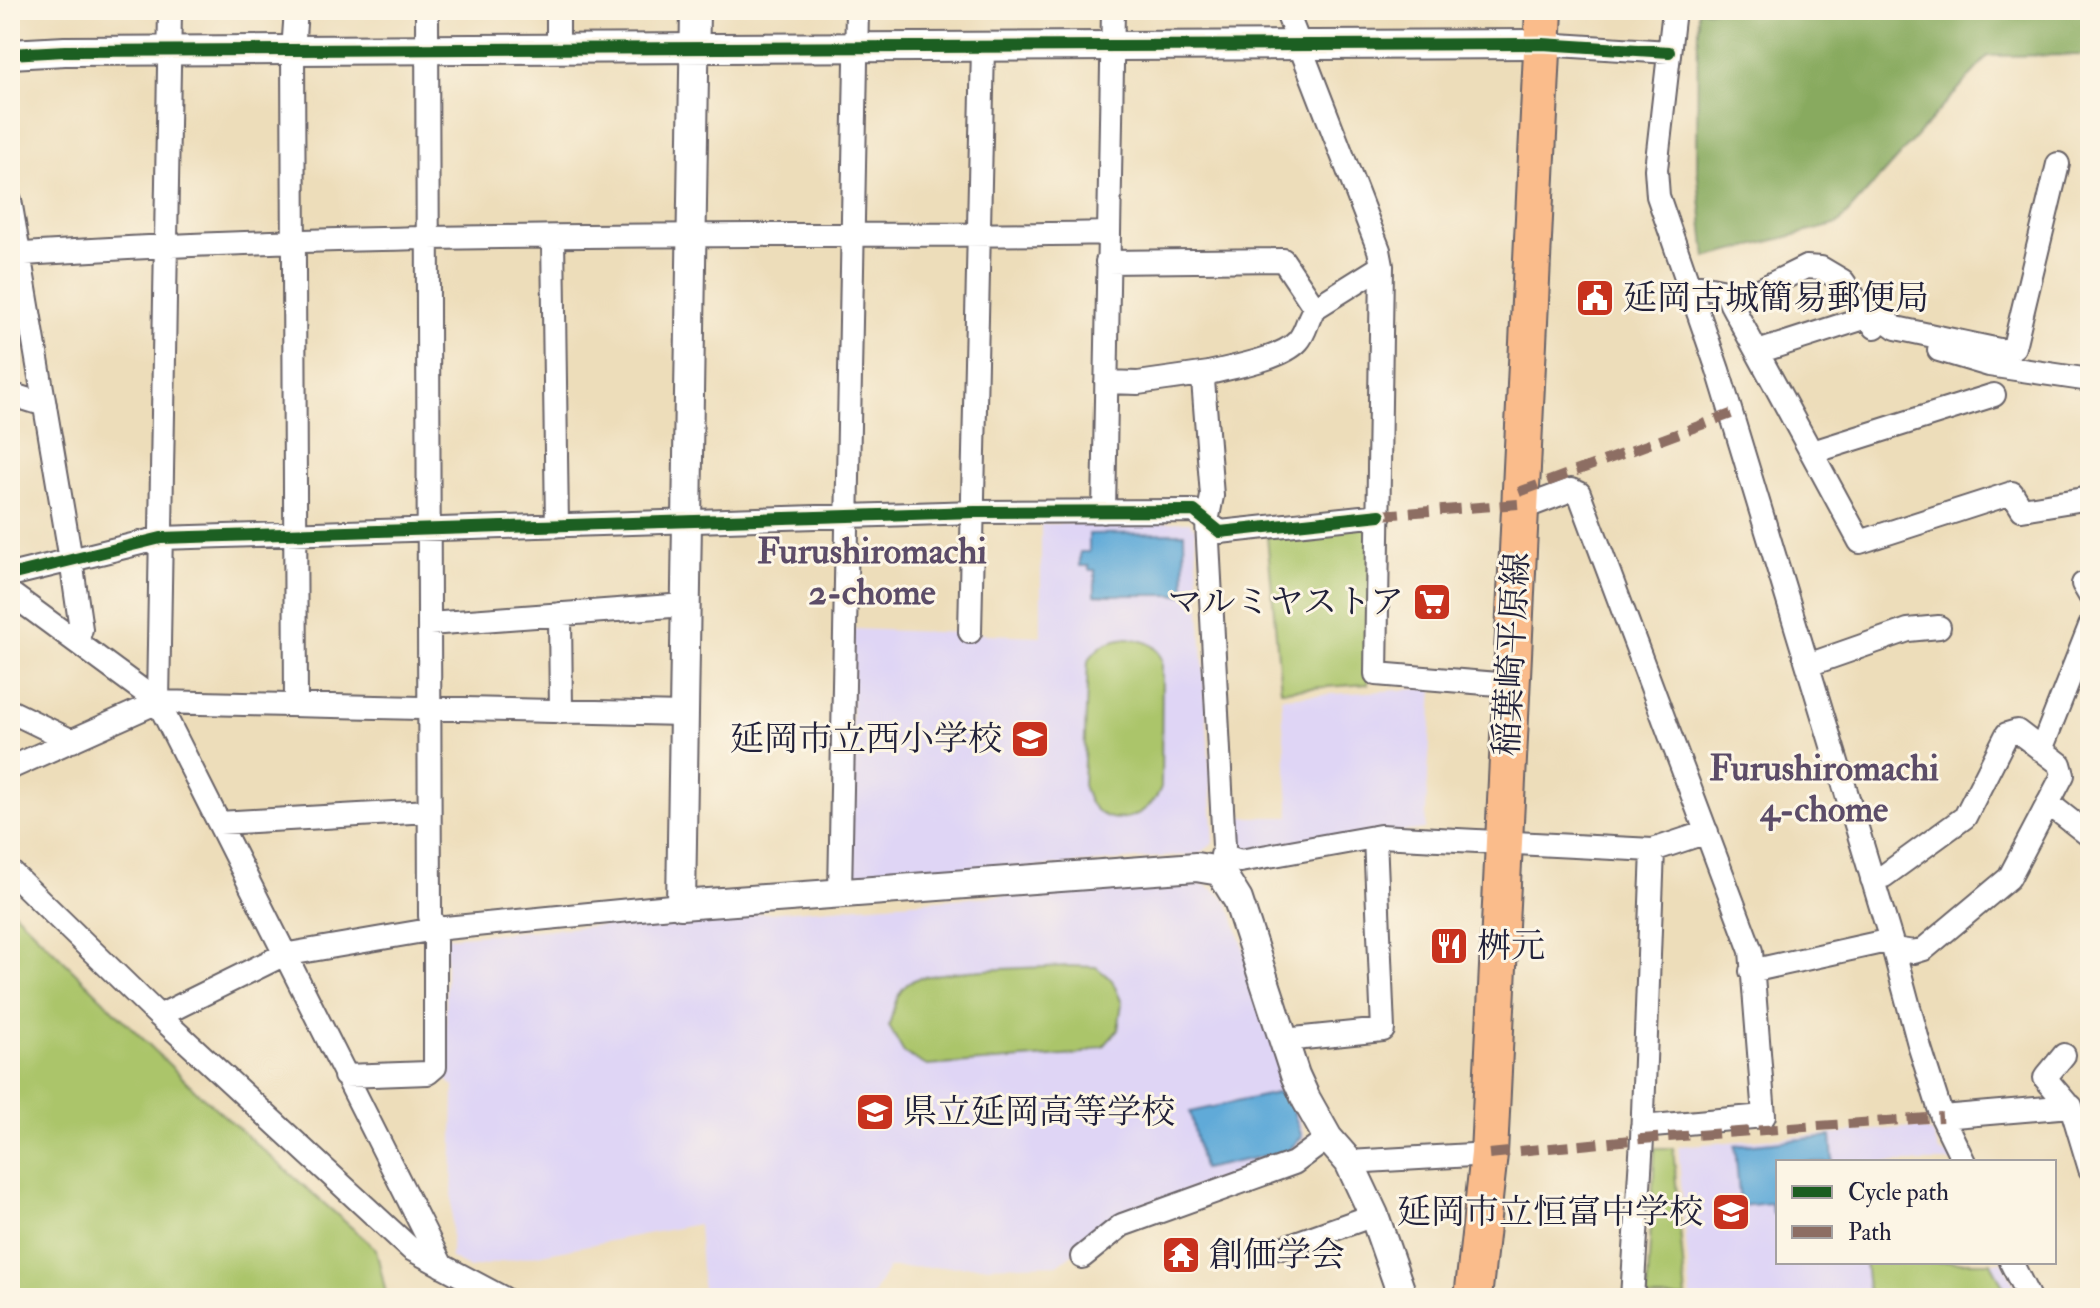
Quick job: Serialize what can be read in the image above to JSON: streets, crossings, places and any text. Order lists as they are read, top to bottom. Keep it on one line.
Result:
{"streets":{"main road":["稲葉崎平原線"]},"districts":["Furushiromachi 2-chome","Furushiromachi 4-chome"],"places":{"public building":["延岡古城簡易郵便局"],"supermarket":["マルミヤストア"],"school or university":["延岡市立西小学校","県立延岡高等学校","延岡市立恒富中学校"],"restaurant":["桝元"],"temple":["創価学会"]},"legend":["Cycle path","Path"]}
